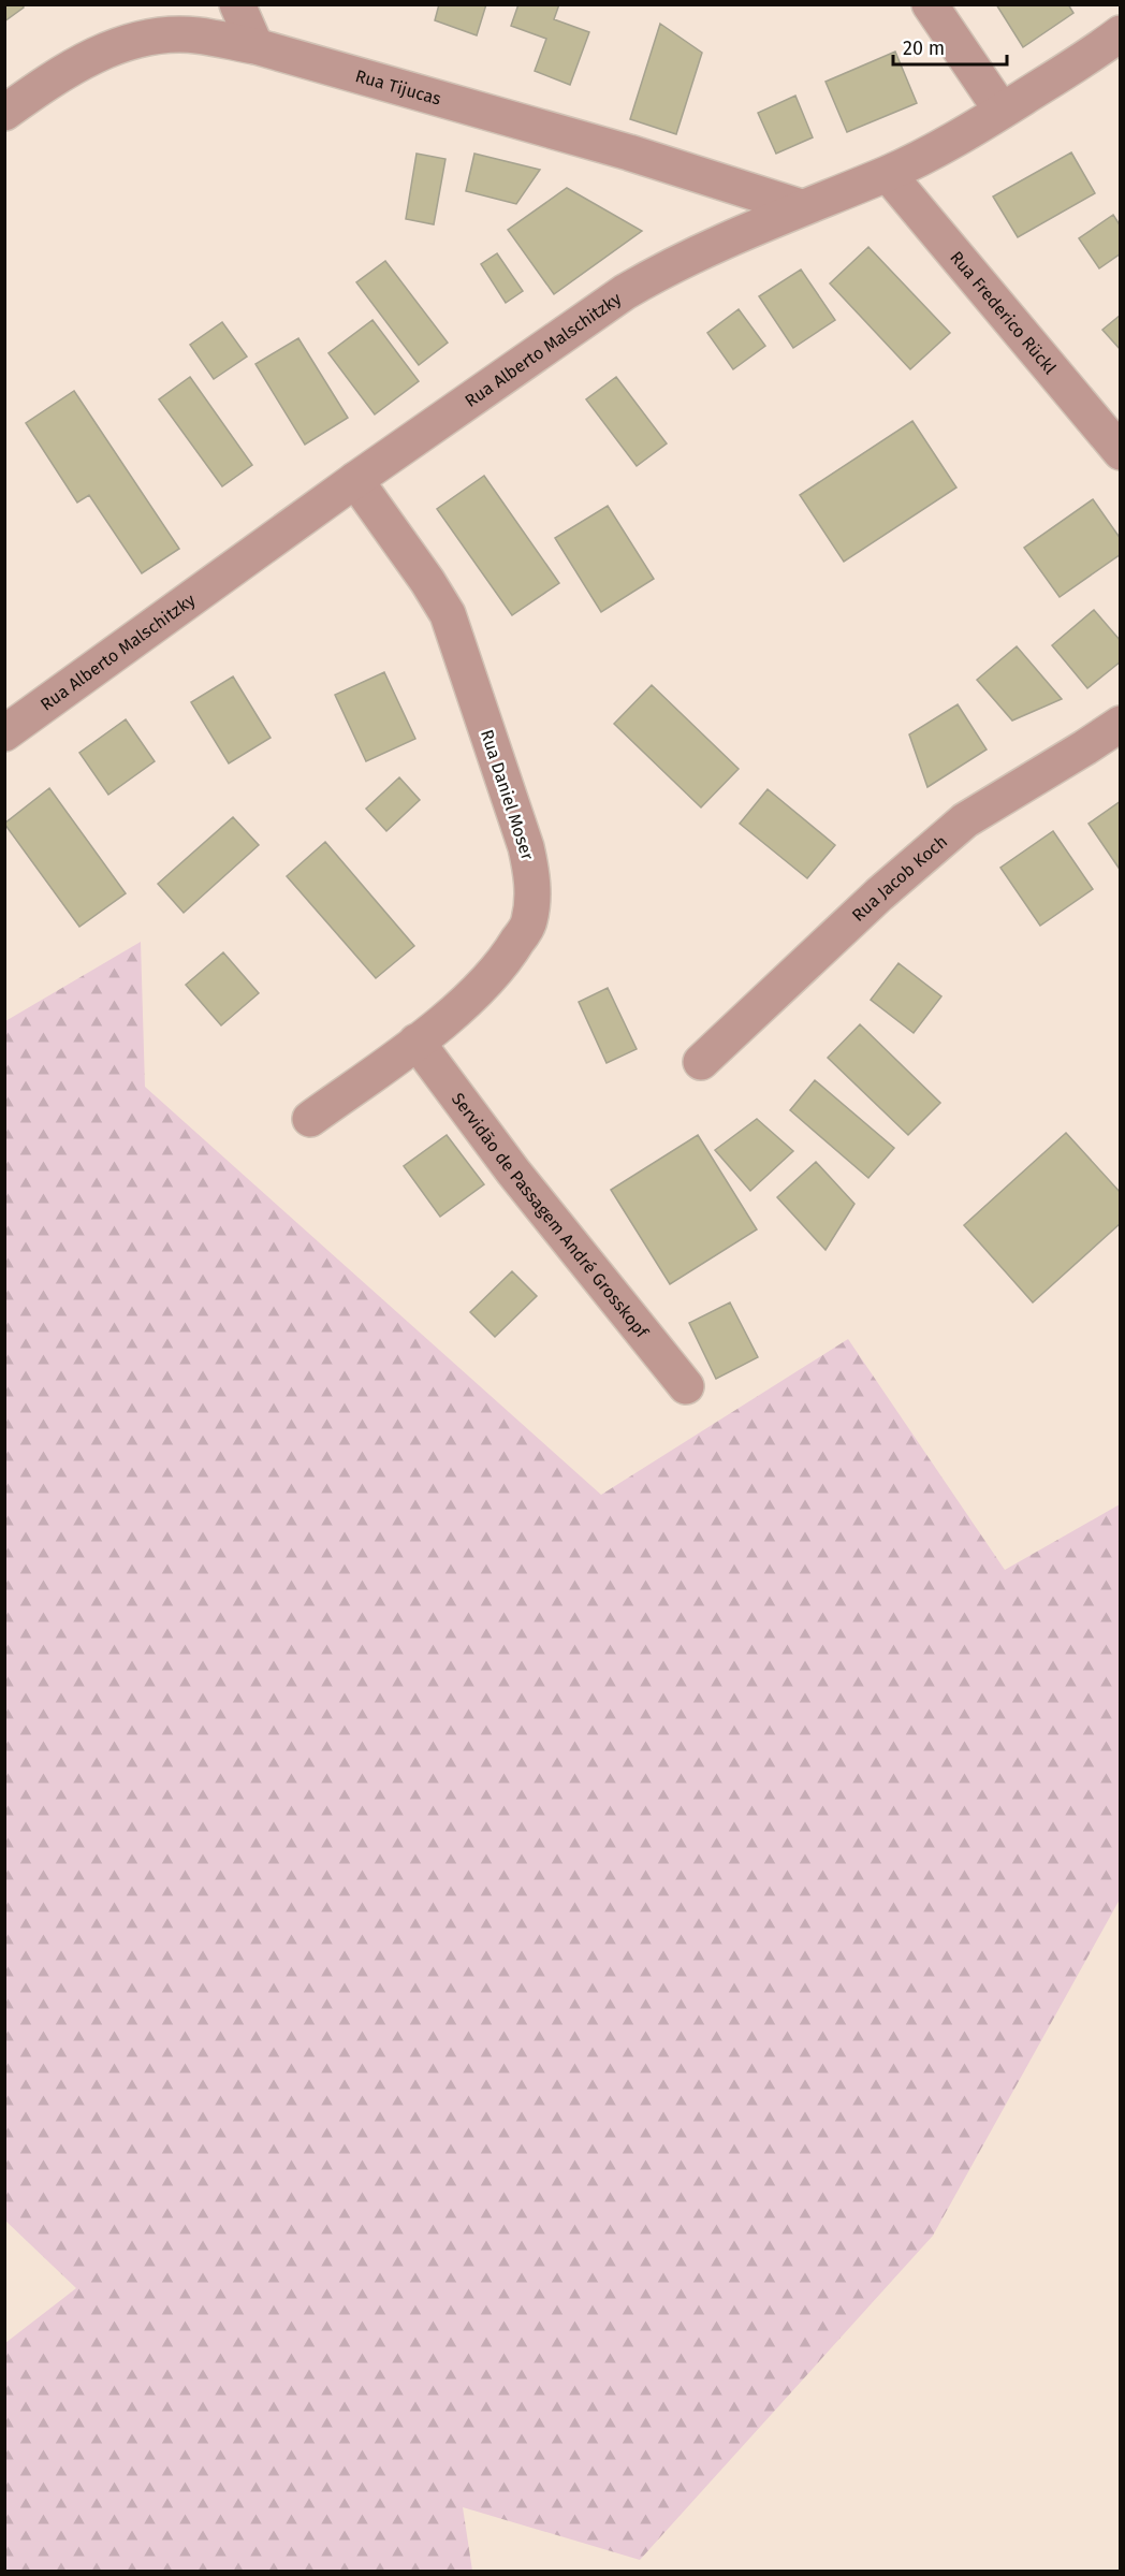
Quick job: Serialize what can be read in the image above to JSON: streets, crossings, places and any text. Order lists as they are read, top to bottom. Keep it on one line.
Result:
{"streets":{"street":["Rua Tijucas","Rua Frederico Rückl","Rua Alberto Malschitzky","Rua Daniel Moser","Rua Jacob Koch","Servidão de Passagem André Grosskopf"]},"crossings":[["Rua Tijucas","Rua Alberto Malschitzky"],["Rua Frederico Rückl","Rua Alberto Malschitzky"],["Rua Alberto Malschitzky","Rua Daniel Moser"],["Rua Daniel Moser","Servidão de Passagem André Grosskopf"]],"scale_bar":"20 m"}
